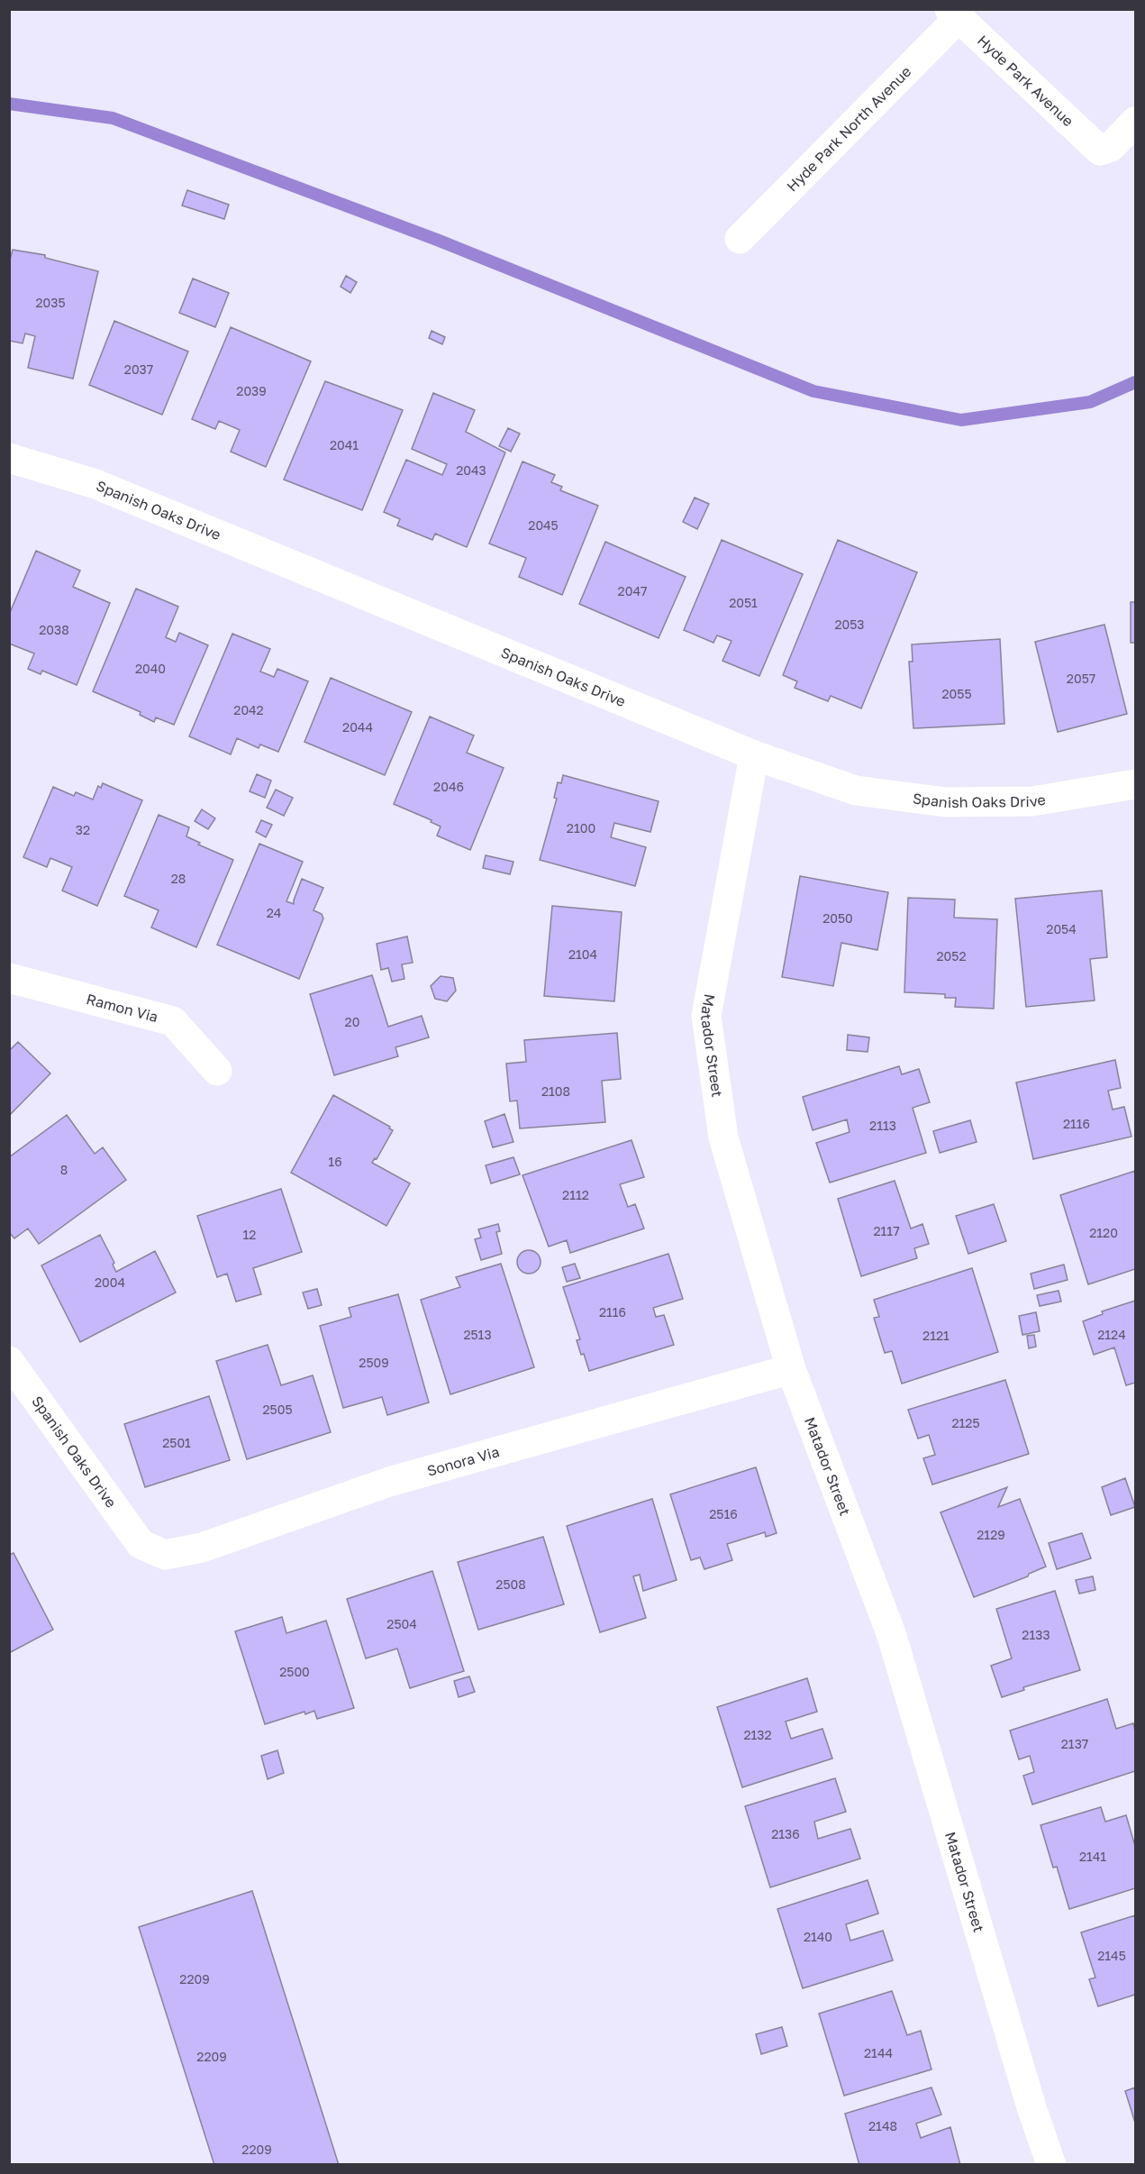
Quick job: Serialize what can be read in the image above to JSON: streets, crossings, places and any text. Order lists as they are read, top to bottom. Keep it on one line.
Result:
{"streets":{"street":["Hyde Park Avenue","Hyde Park North Avenue","Spanish Oaks Drive","Ramon Via","Matador Street","Sonora Via"]},"crossings":[["Hyde Park Avenue","Hyde Park North Avenue"],["Spanish Oaks Drive","Matador Street"],["Spanish Oaks Drive","Sonora Via"],["Matador Street","Sonora Via"]],"house_numbers":["2035","2037","2039","2041","2043","2045","2047","2051","2053","2038","2040","2057","2055","2042","2044","2046","2100","32","28","24","2050","2054","2104","2052","20","2108","2116","2113","16","8","2112","2117","2120","12","2004","2116","2513","2124","2121","2509","2505","2125","2501","2516","2129","2508","2504","2133","2500","2132","2137","2136","2141","2140","2145","2209","2144","2209","2148","2209"]}
